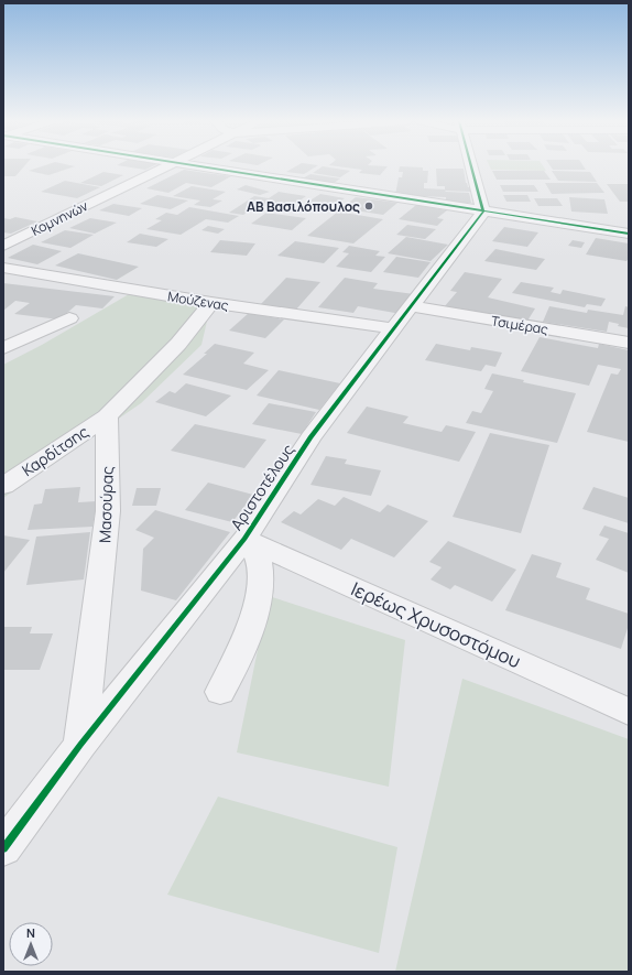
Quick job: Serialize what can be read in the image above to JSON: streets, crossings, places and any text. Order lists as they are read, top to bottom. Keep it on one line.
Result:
{"streets":{"street":["Κομνηνών","Μούζενας","Τσιμέρας","Καρδίτσης","Αριστοτέλους","Μασούρας","Ιερέως Χρυσοστόμου"]},"crossings":[["Μούζενας","Αριστοτέλους"],["Τσιμέρας","Αριστοτέλους"],["Καρδίτσης","Μασούρας"],["Αριστοτέλους","Μασούρας"],["Αριστοτέλους","Ιερέως Χρυσοστόμου"]],"places":["ΑΒ Βασιλόπουλος"],"north":"top"}
